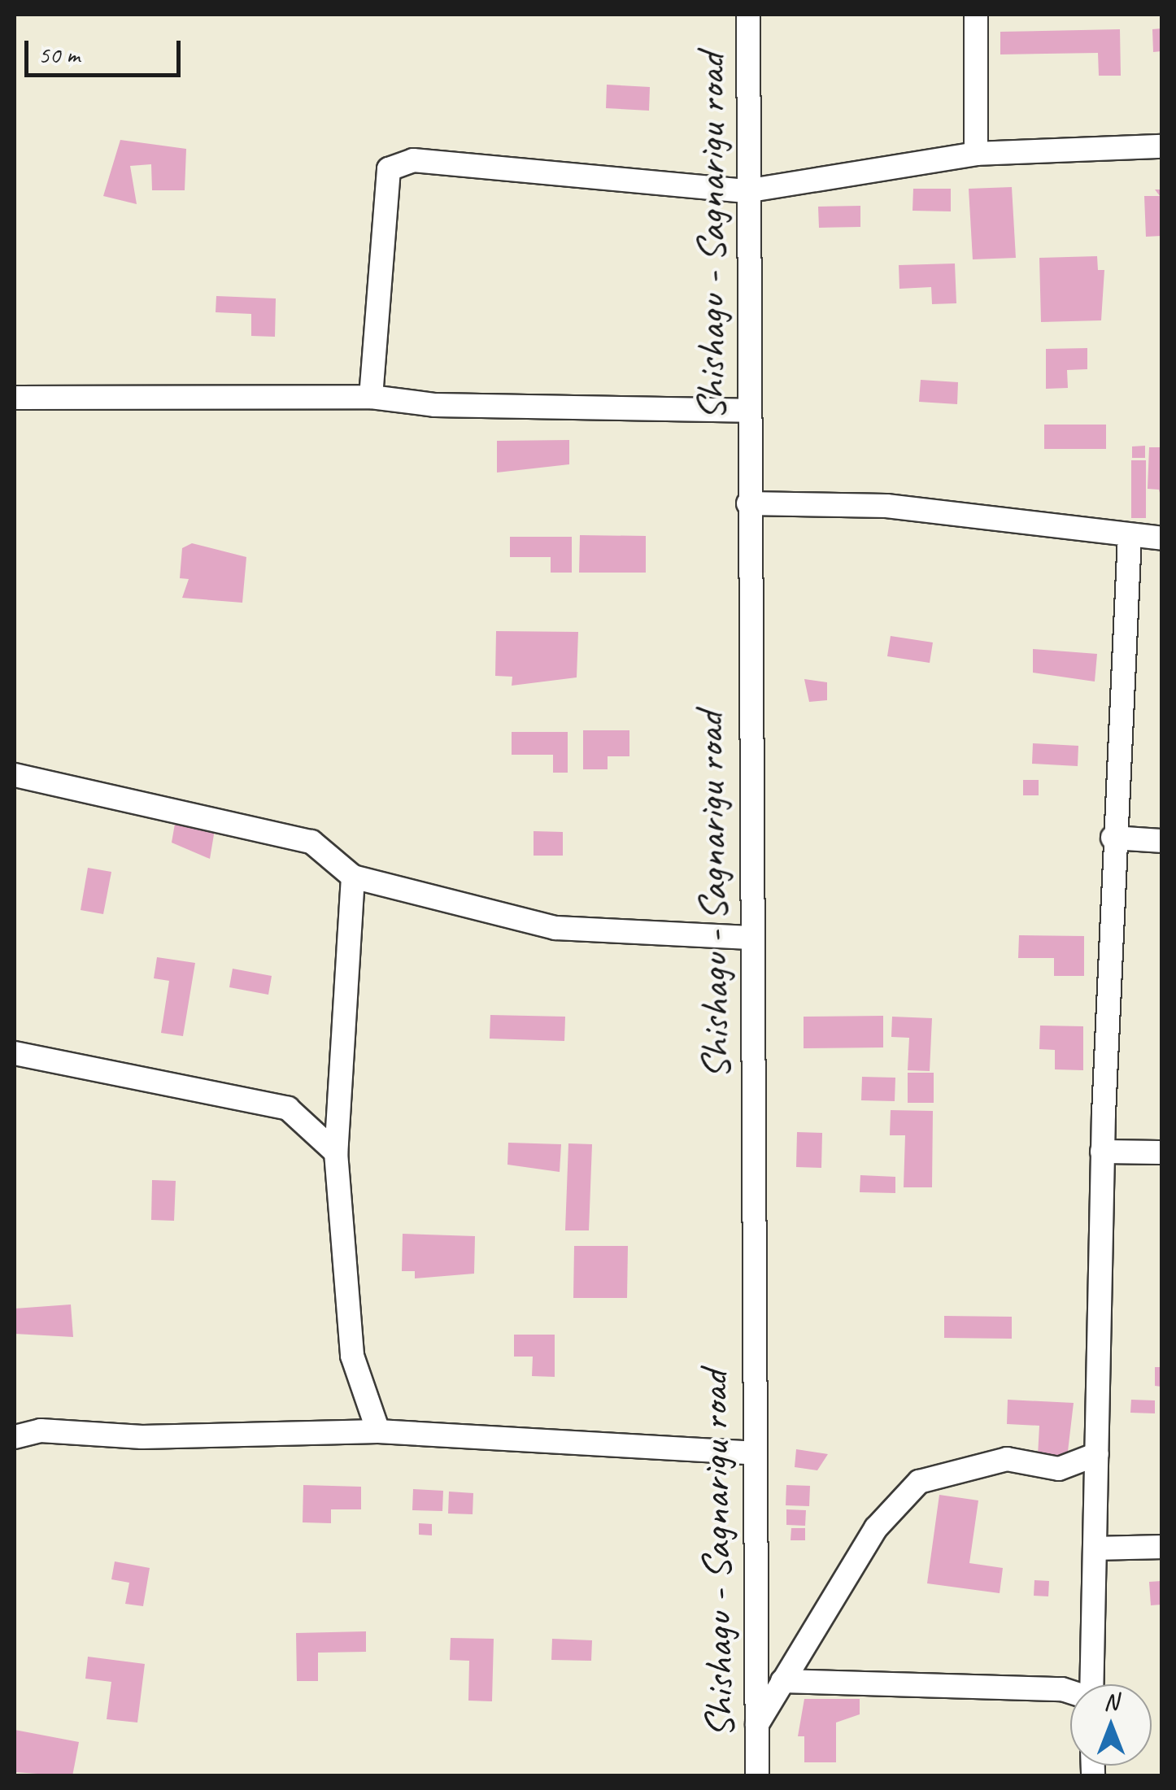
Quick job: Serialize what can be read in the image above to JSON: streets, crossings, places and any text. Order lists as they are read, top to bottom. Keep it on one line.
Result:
{"streets":{"street":["Shishagu - Sagnarigu road"]},"scale_bar":"50 m","north":"top"}
